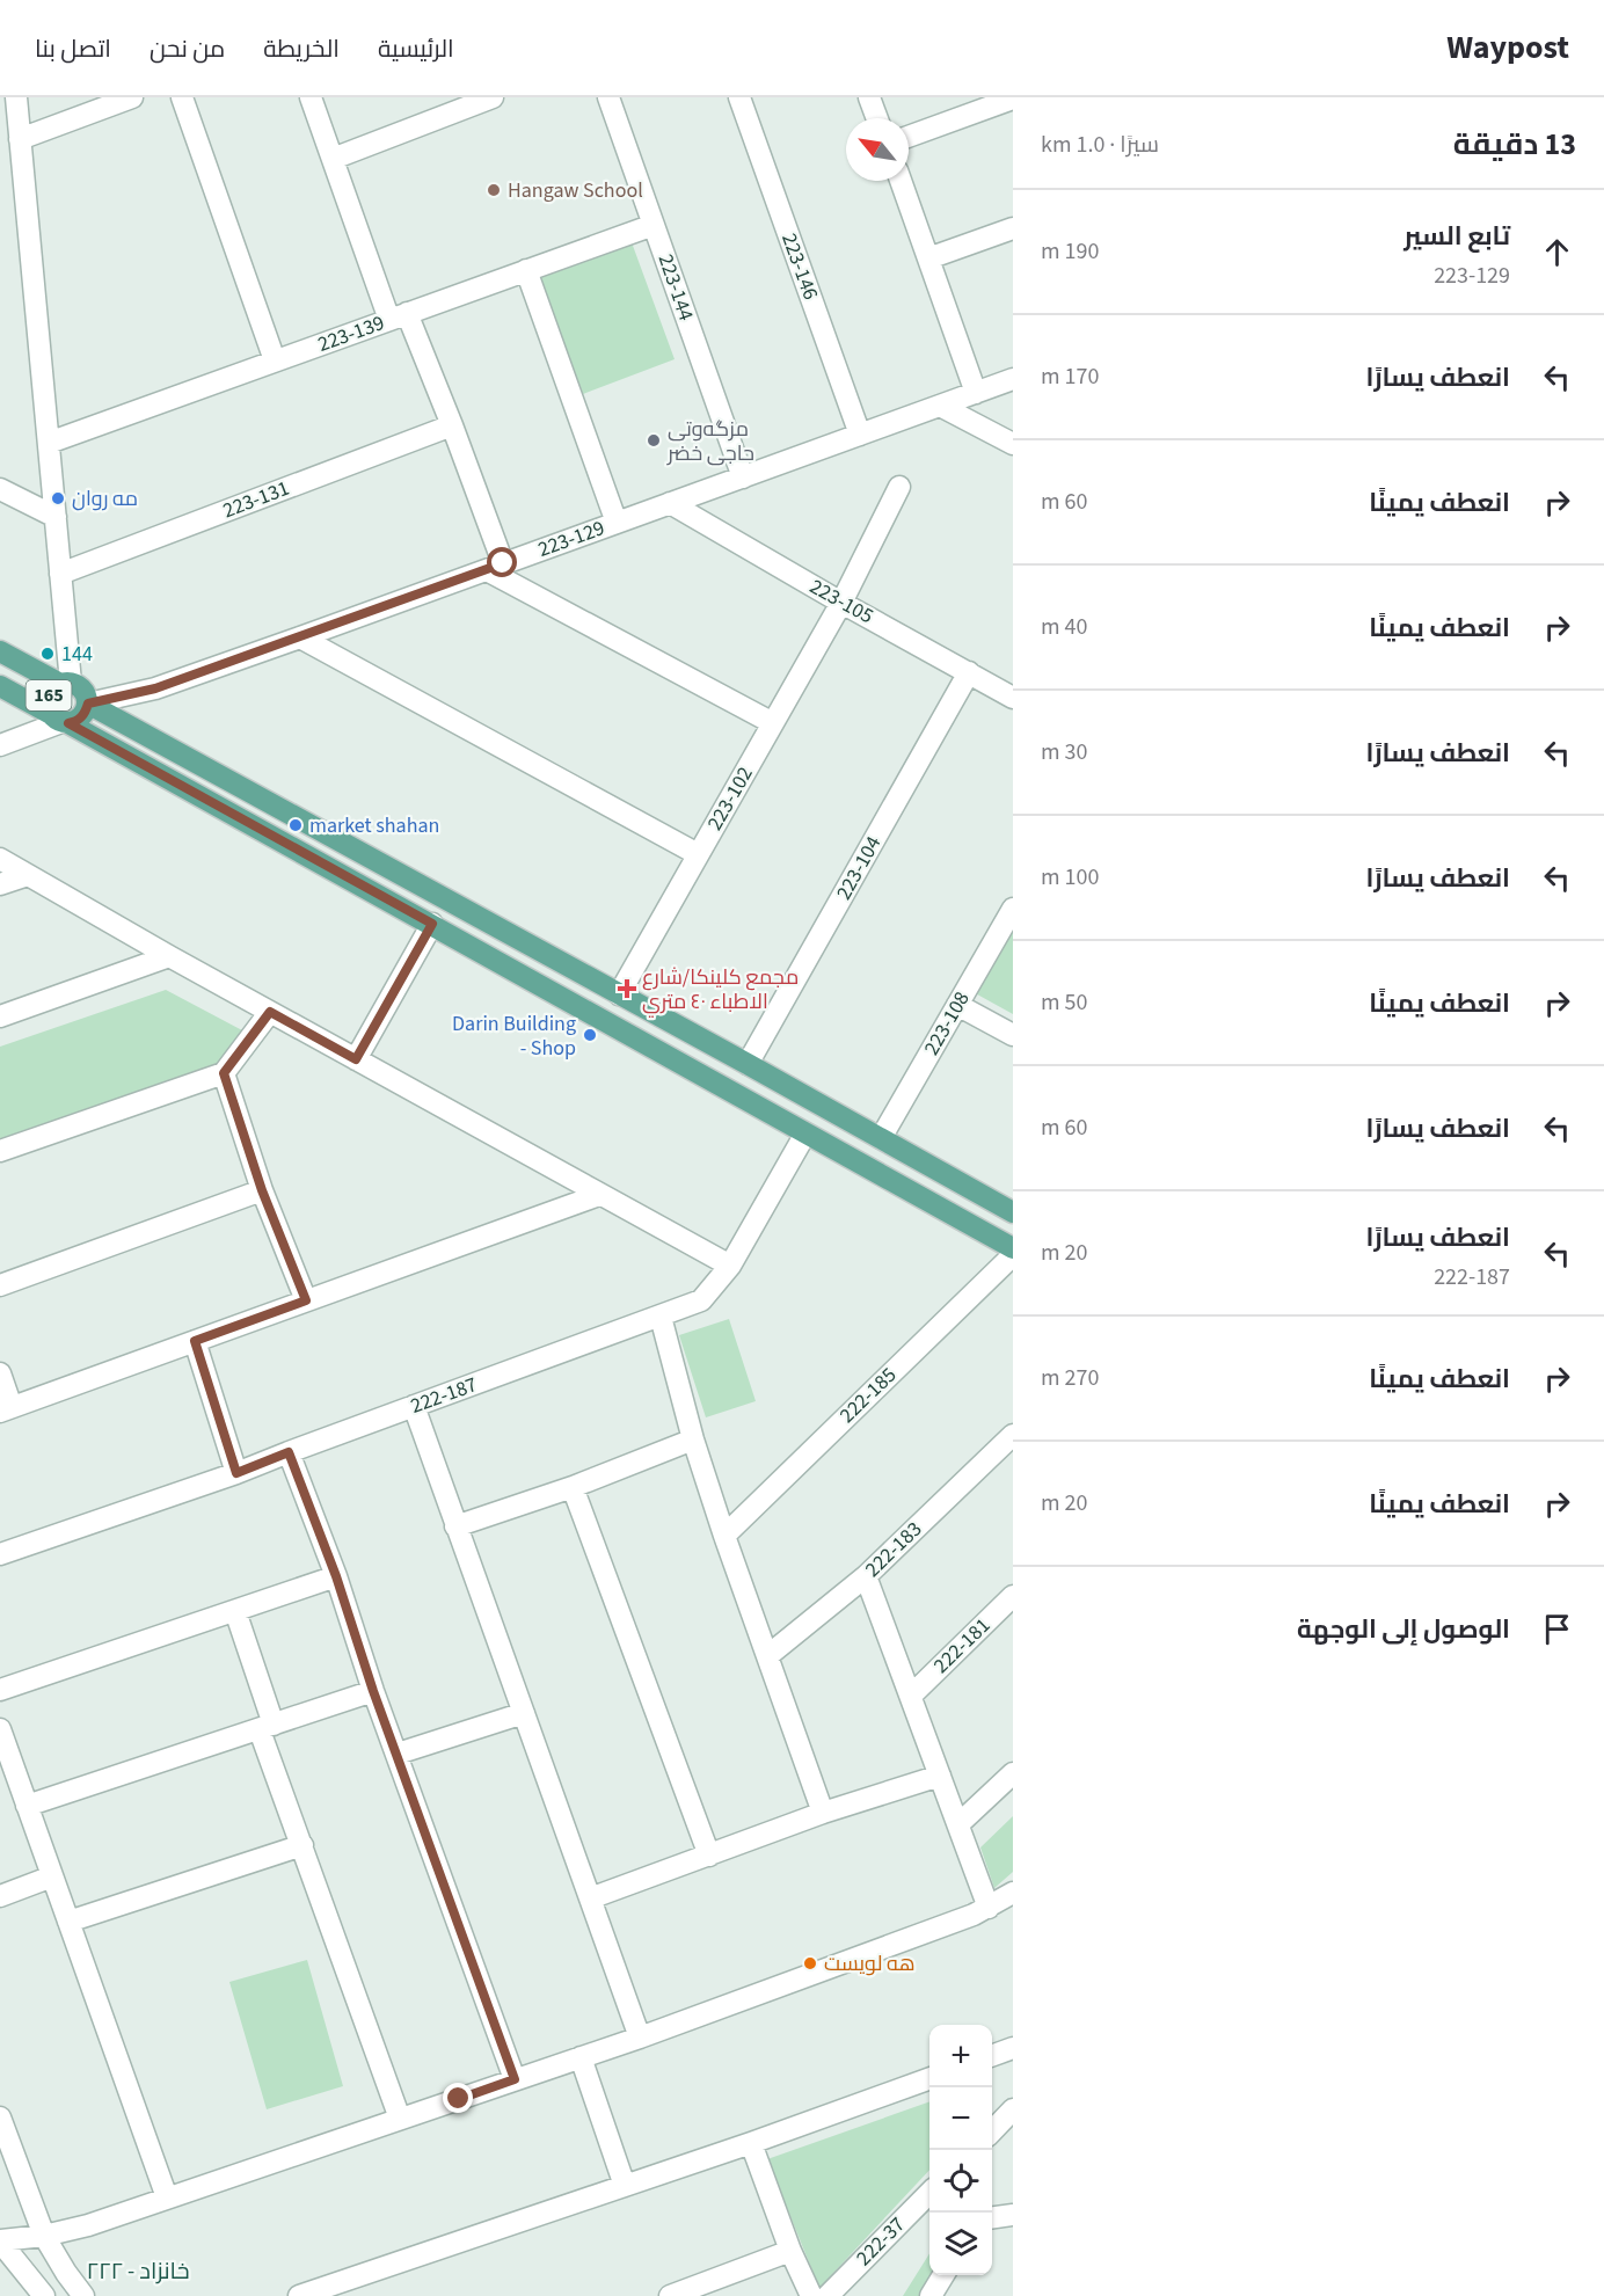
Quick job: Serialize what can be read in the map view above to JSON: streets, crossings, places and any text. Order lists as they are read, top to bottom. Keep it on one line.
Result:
{"streets":{"main road":["165"],"street":["223-146","223-144","223-139","223-131","223-129","223-105","223-102","223-104","223-108","222-187","222-185","222-183","222-181","222-37"]},"crossings":[["223-146","223-129"],["223-144","223-139"],["223-144","223-129"],["223-129","223-105"],["223-129","165"],["223-105","223-102"],["223-105","223-104"]],"districts":["خانزاد - ٢٢٢"],"places":{"other":["Hangaw School","مزگه‌وتی حاجی خضر","مه روان","144","market shahan","Darin Building - Shop","هه لويست"],"health":["مجمع كلينكا/شارع الاطباء ٤٠ متري"]},"north":"top left","page":{"header":"Waypost","nav":["الرئيسية","الخريطة","من نحن","اتصل بنا"],"heading":["13 دقيقة","سيرًا · 1.0 km"],"list":[["تابع السير","223-129","190 m"],["انعطف يسارًا","170 m"],["انعطف يمينًا","60 m"],["انعطف يمينًا","40 m"],["انعطف يسارًا","30 m"],["انعطف يسارًا","100 m"],["انعطف يمينًا","50 m"],["انعطف يسارًا","60 m"],["انعطف يسارًا","222-187","20 m"],["انعطف يمينًا","270 m"],["انعطف يمينًا","20 m"],"الوصول إلى الوجهة"],"map_buttons":["+","−"]}}
